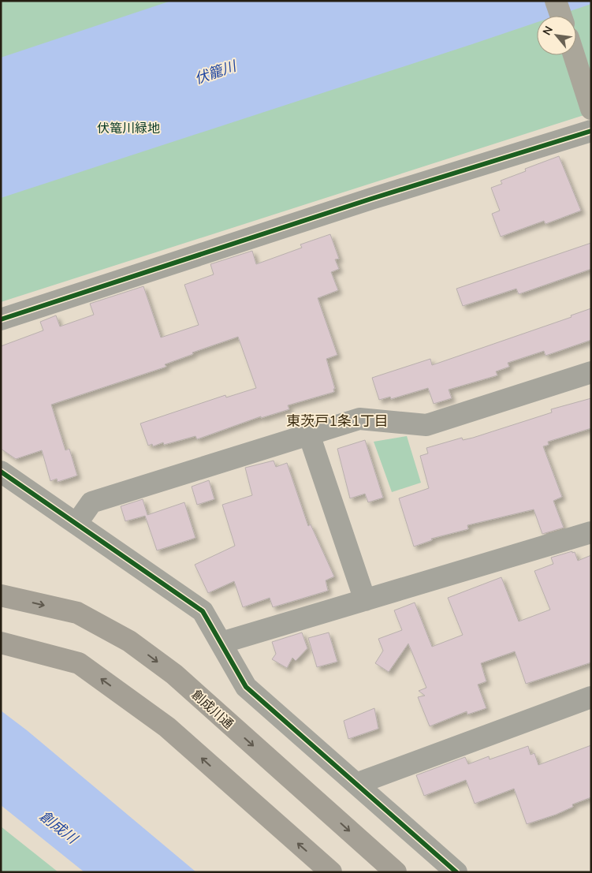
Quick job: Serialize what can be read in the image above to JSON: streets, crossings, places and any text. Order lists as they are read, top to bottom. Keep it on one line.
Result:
{"streets":{"highway":["創成川通"]},"districts":["東茨戸1条1丁目"],"water":["伏籠川","創成川"],"parks":["伏篭川緑地"],"north":"top left"}
